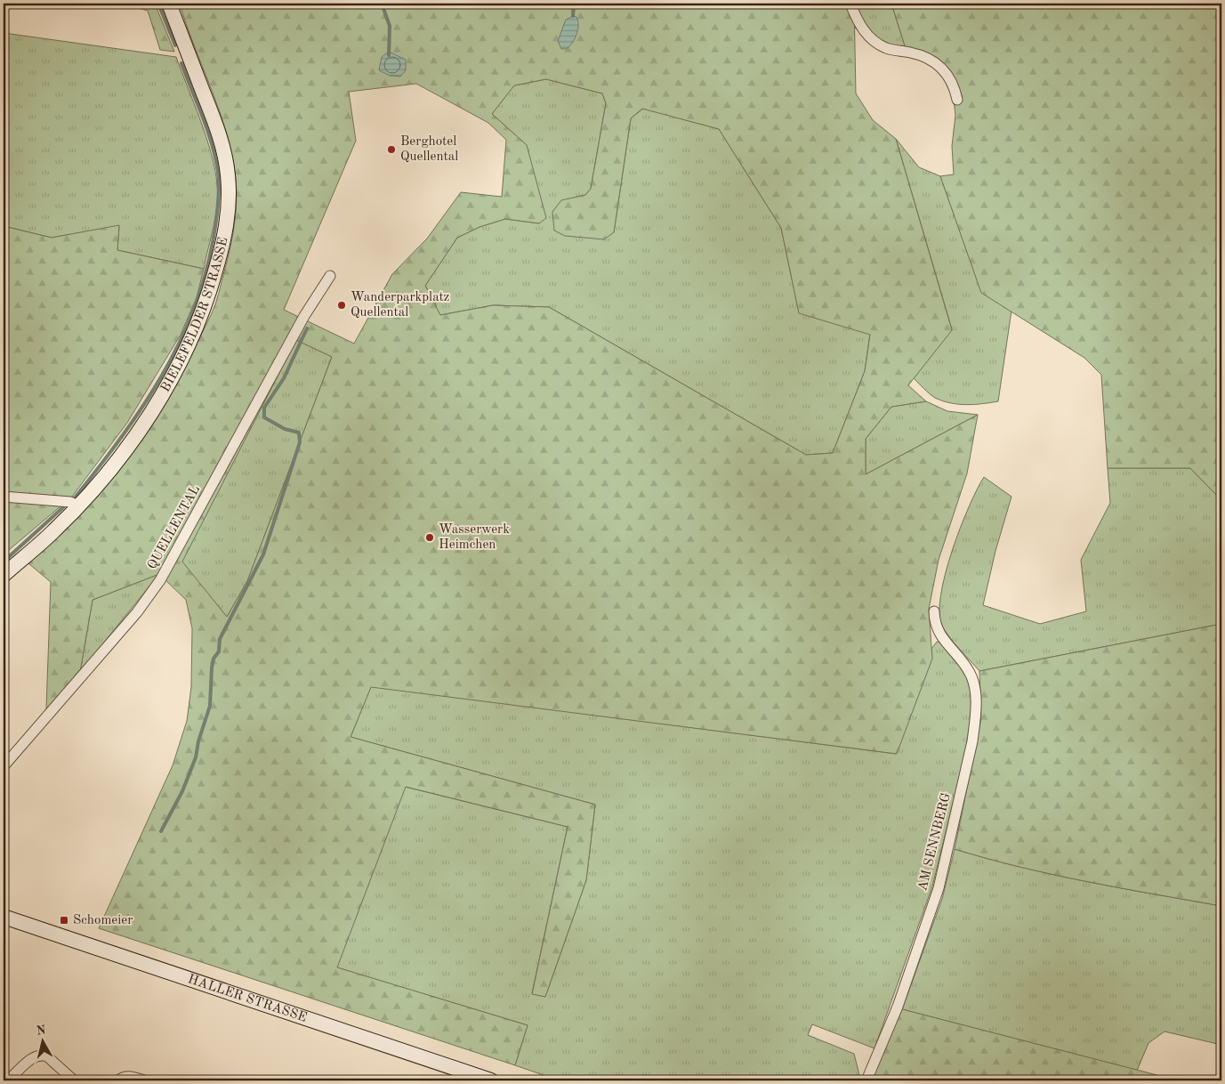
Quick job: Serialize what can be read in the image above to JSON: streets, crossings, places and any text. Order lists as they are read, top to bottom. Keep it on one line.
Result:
{"streets":{"main road":["BIELEFELDER STRASSE","HALLER STRASSE"],"street":["QUELLENTAL","AM SENNBERG"]},"places":{"other":["Berghotel Quellental","Wanderparkplatz Quellental","Wasserwerk Heimchen"],"transit":["Schomeier"]},"north":"top"}
